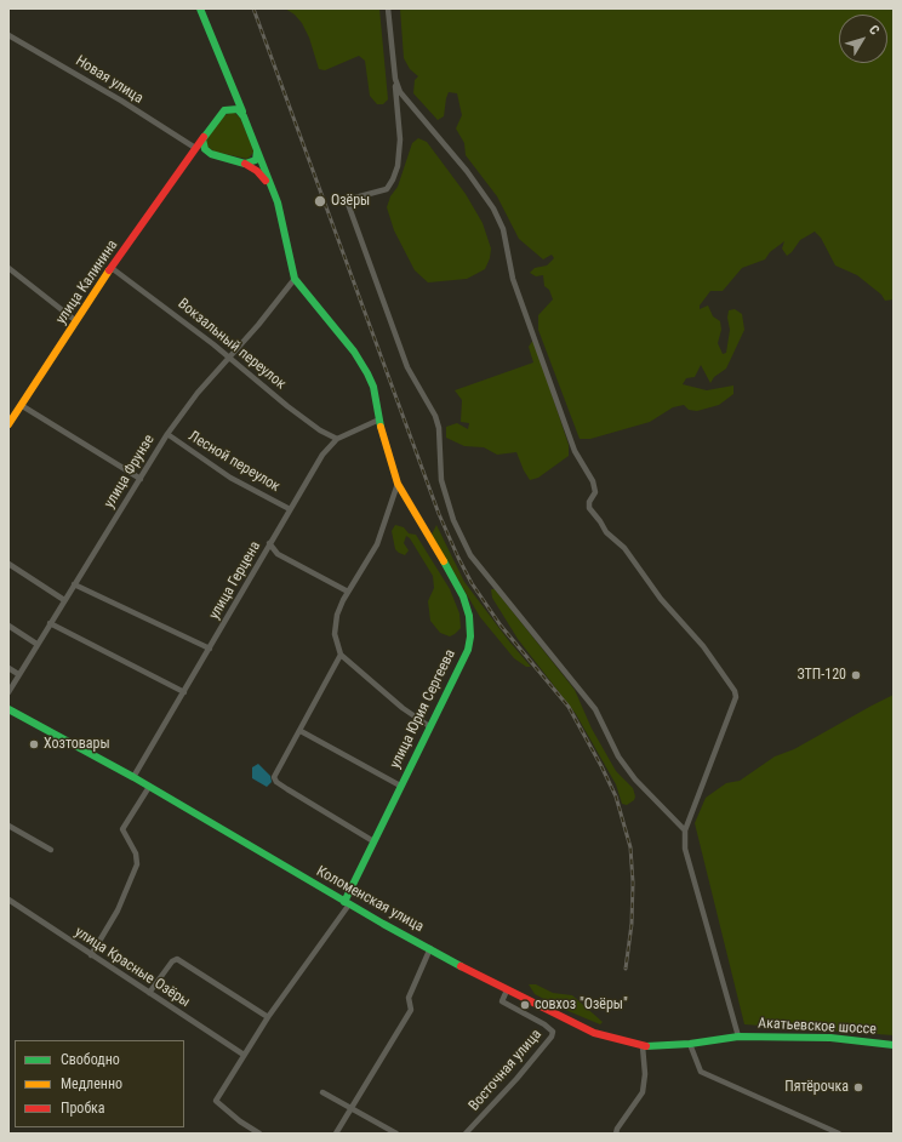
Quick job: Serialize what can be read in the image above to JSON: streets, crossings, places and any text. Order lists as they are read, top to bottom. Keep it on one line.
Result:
{"streets":{"street":["Новая улица","улица Калинина","Вокзальный переулок","Лесной переулок","улица Фрунзе","улица Герцена","улица Юрия Сергеева","Коломенская улица","улица Красные Озёры","Акатьевское шоссе","Восточная улица"]},"crossings":[["Новая улица","улица Калинина"],["улица Калинина","Вокзальный переулок"],["Вокзальный переулок","улица Фрунзе"],["Вокзальный переулок","улица Герцена"],["Лесной переулок","улица Фрунзе"],["Лесной переулок","улица Герцена"],["улица Фрунзе","улица Юрия Сергеева"],["улица Герцена","улица Юрия Сергеева"],["улица Герцена","Коломенская улица"],["улица Юрия Сергеева","Коломенская улица"],["улица Юрия Сергеева","улица Красные Озёры"],["Коломенская улица","Акатьевское шоссе"],["Коломенская улица","Восточная улица"]],"places":["Озёры","ЗТП-120","Хозтовары","совхоз \"Озёры\"","Пятёрочка"],"legend":["Свободно","Медленно","Пробка"],"north":"top right"}
